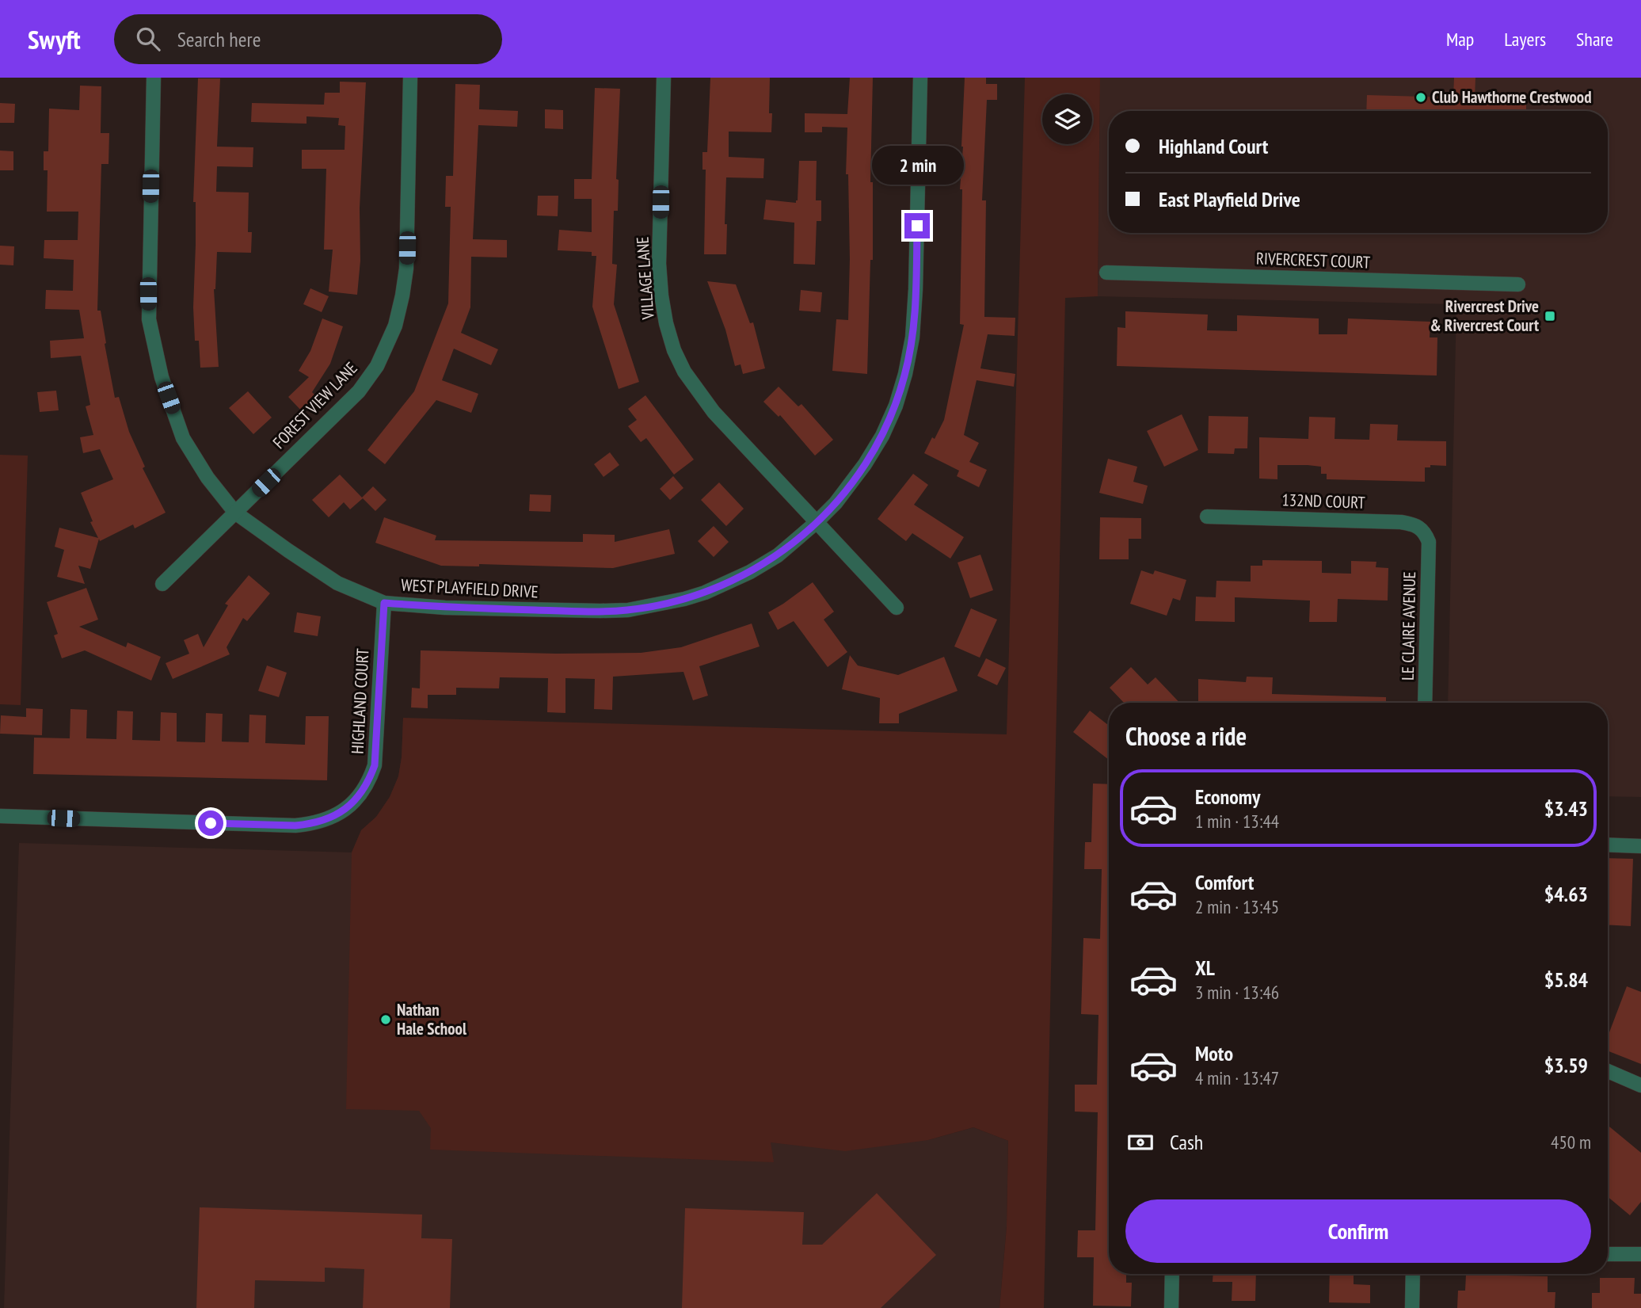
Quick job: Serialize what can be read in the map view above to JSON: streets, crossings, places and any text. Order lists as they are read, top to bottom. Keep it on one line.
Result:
{"streets":{"street":["RIVERCREST COURT","VILLAGE LANE","FOREST VIEW LANE","132ND COURT","WEST PLAYFIELD DRIVE","LE CLAIRE AVENUE","HIGHLAND COURT"]},"crossings":[["VILLAGE LANE","WEST PLAYFIELD DRIVE"],["FOREST VIEW LANE","WEST PLAYFIELD DRIVE"],["132ND COURT","LE CLAIRE AVENUE"],["WEST PLAYFIELD DRIVE","HIGHLAND COURT"]],"places":{"other":["Club Hawthorne Crestwood","Nathan Hale School"],"transit":["Rivercrest Drive & Rivercrest Court"]},"page":{"header":"Swyft","search":"Search here","nav":["Map","Layers","Share"],"banner":["Highland Court","East Playfield Drive"],"bubble":"2 min","heading":"Choose a ride","list":[{"name":"Economy","note":"1 min · 13:44","value":"$3.43"},{"name":"Comfort","note":"2 min · 13:45","value":"$4.63"},{"name":"XL","note":"3 min · 13:46","value":"$5.84"},{"name":"Moto","note":"4 min · 13:47","value":"$3.59"}],"pay":["Cash","450 m"],"buttons":"Confirm"}}
